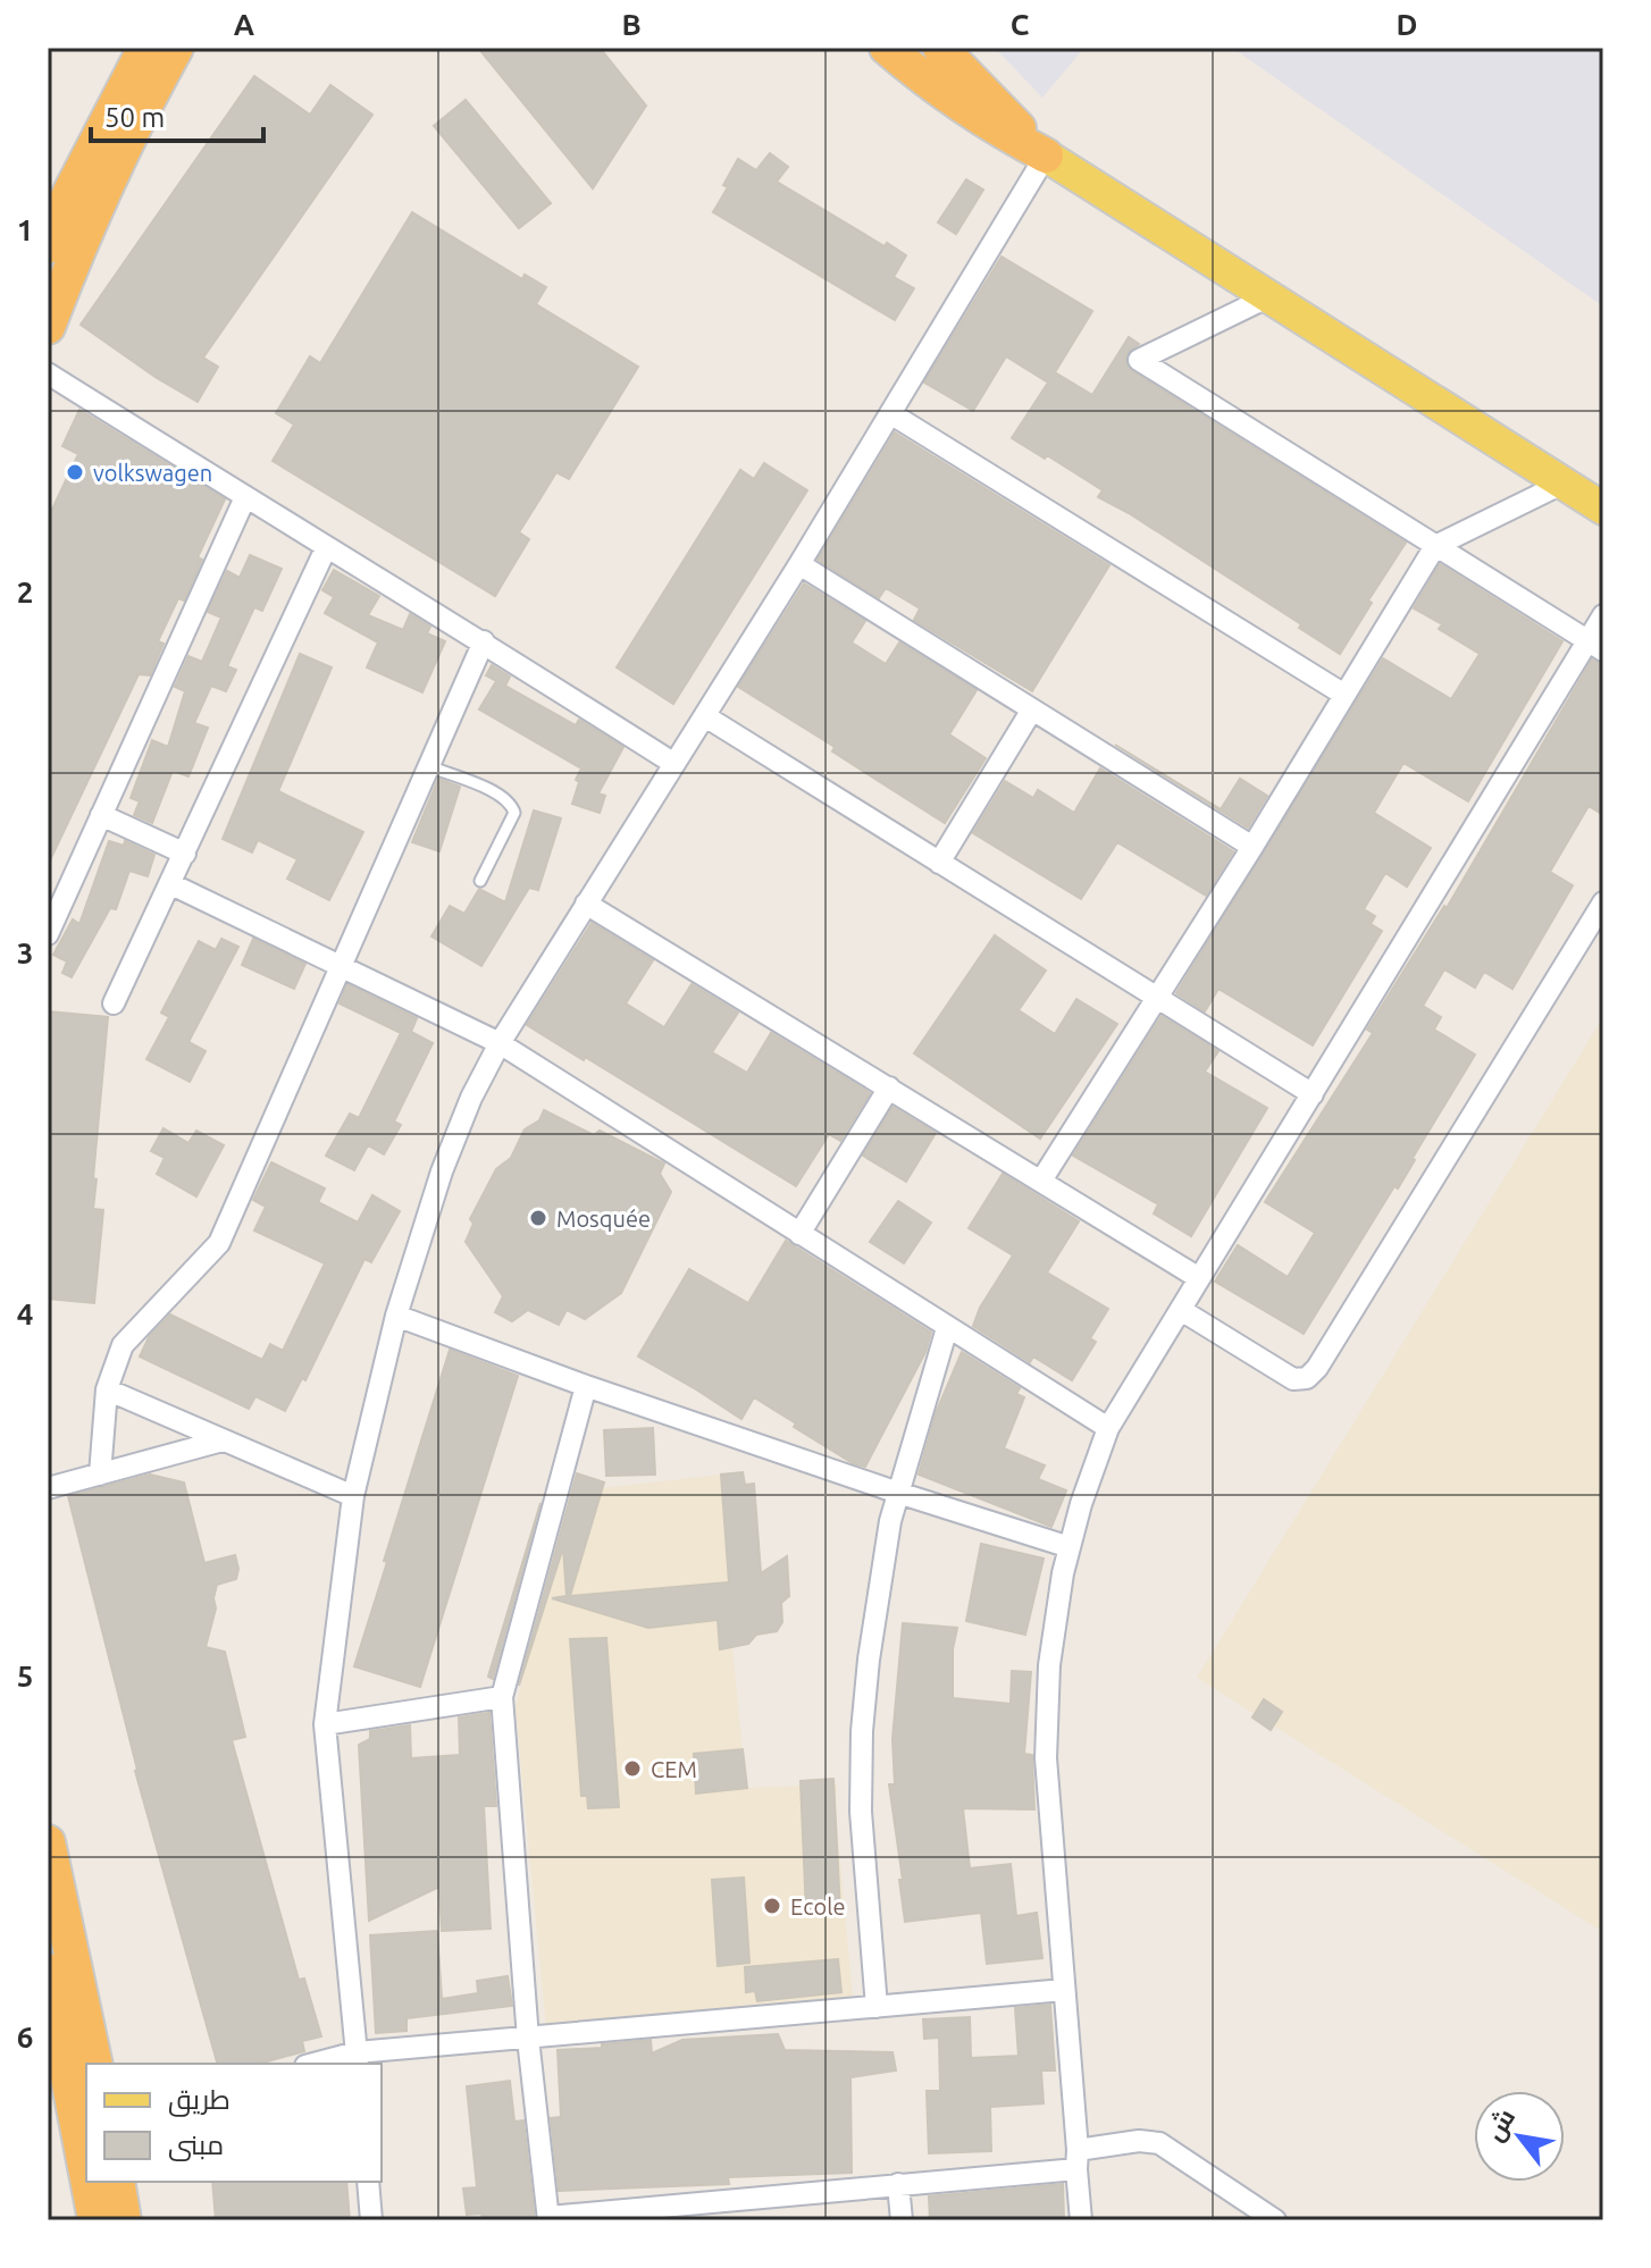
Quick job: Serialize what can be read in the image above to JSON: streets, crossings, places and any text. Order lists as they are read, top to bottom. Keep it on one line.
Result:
{"places":["volkswagen","Mosquée","CEM","Ecole"],"legend":["طريق","مبنى"],"scale_bar":"50 m","north":"top left","grid":{"columns":["A","B","C","D"],"rows":["1","2","3","4","5","6"]}}
